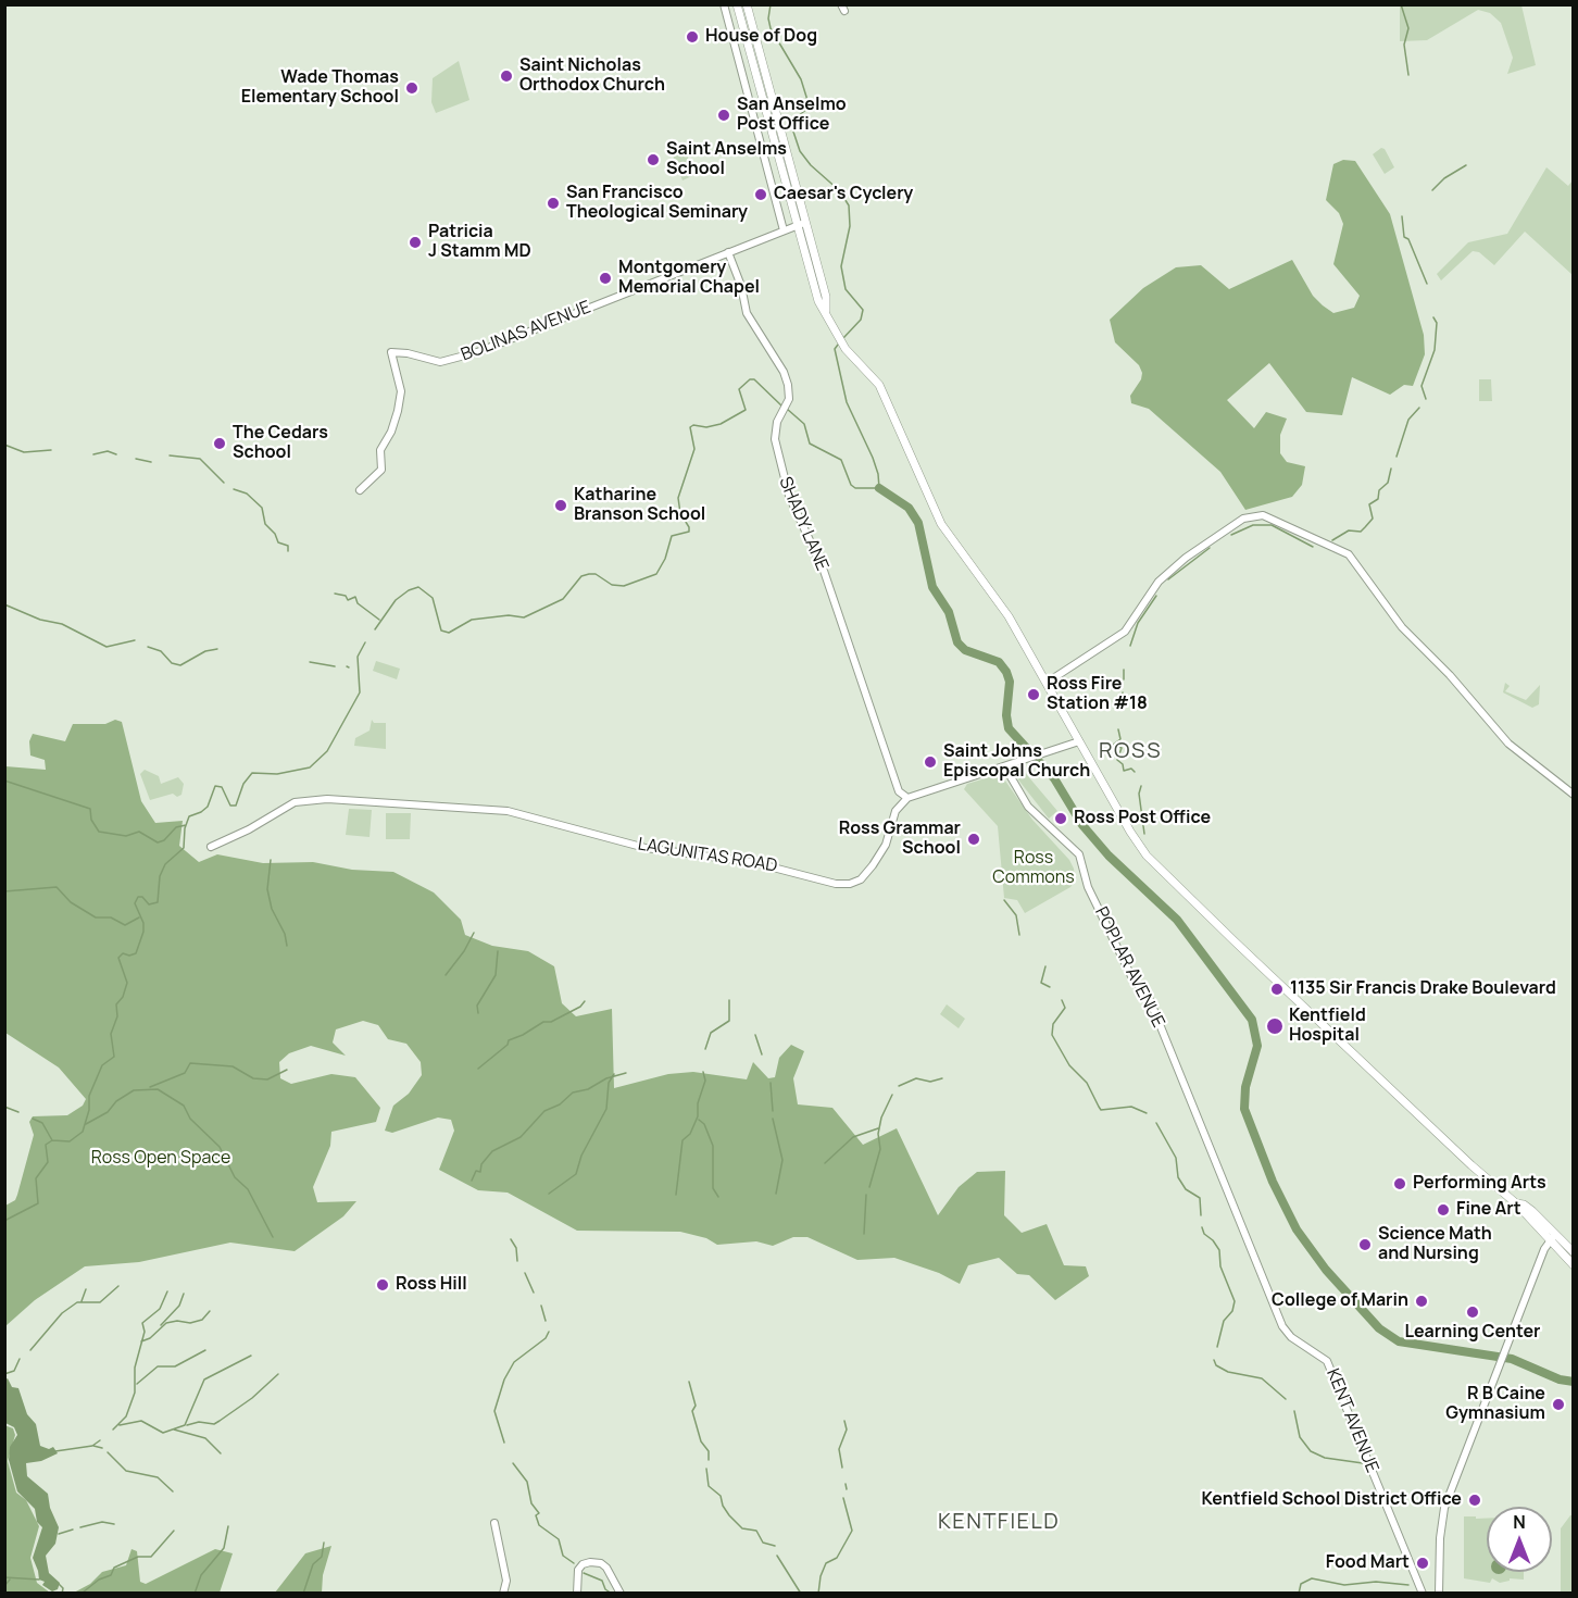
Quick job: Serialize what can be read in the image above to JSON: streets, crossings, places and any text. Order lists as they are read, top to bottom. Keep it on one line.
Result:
{"streets":{"street":["BOLINAS AVENUE","SHADY LANE","LAGUNITAS ROAD","POPLAR AVENUE","KENT AVENUE"]},"crossings":[["BOLINAS AVENUE","SHADY LANE"],["SHADY LANE","LAGUNITAS ROAD"],["POPLAR AVENUE","KENT AVENUE"]],"districts":["ROSS","KENTFIELD"],"parks":["Ross Commons","Ross Open Space"],"places":["House of Dog","Saint Nicholas Orthodox Church","Wade Thomas Elementary School","San Anselmo Post Office","Saint Anselms School","Caesar's Cyclery","San Francisco Theological Seminary","Patricia J Stamm MD","Montgomery Memorial Chapel","The Cedars School","Katharine Branson School","Ross Fire Station #18","Saint Johns Episcopal Church","Ross Post Office","Ross Grammar School","1135 Sir Francis Drake Boulevard","Kentfield Hospital","Performing Arts","Fine Art","Science Math and Nursing","Ross Hill","College of Marin","Learning Center","R B Caine Gymnasium","Kentfield School District Office","Food Mart"],"north":"top"}
